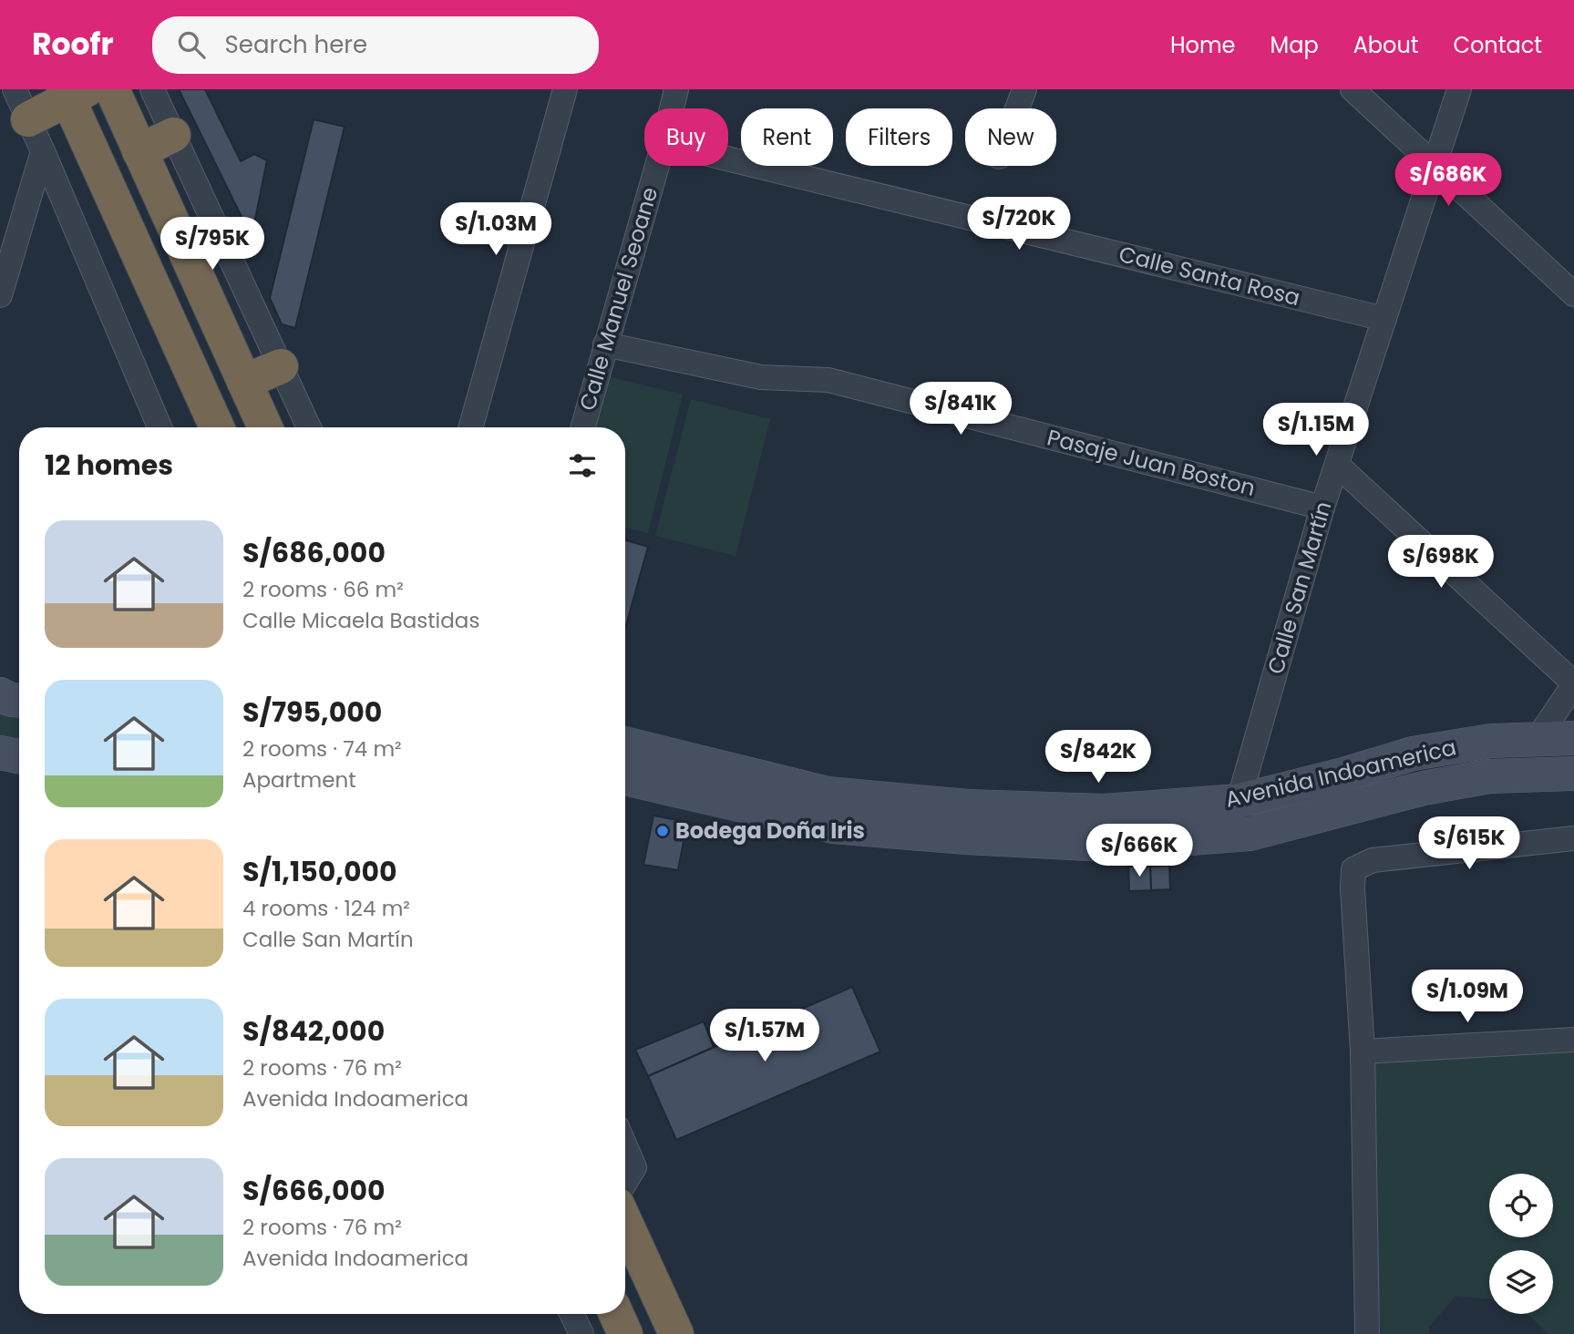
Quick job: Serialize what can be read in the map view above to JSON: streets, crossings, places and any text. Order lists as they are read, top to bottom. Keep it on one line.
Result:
{"streets":{"main road":["Avenida Indoamerica"],"street":["Calle Santa Rosa","Calle Manuel Seoane","Pasaje Juan Boston","Calle San Martín"]},"crossings":[["Calle Santa Rosa","Calle San Martín"],["Calle Manuel Seoane","Pasaje Juan Boston"],["Pasaje Juan Boston","Calle San Martín"],["Calle San Martín","Avenida Indoamerica"]],"places":["Bodega Doña Iris"],"page":{"header":"Roofr","search":"Search here","nav":["Home","Map","About","Contact"],"chip":["Buy","Rent","Filters","New"],"price":["S/686K","S/720K","S/1.03M","S/795K","S/841K","S/1.15M","S/698K","S/842K","S/615K","S/666K","S/1.09M","S/1.57M"],"heading":"12 homes","list":[{"name":"S/686,000","note":"2 rooms · 66 m² · Calle Micaela Bastidas"},{"name":"S/795,000","note":"2 rooms · 74 m² · Apartment"},{"name":"S/1,150,000","note":"4 rooms · 124 m² · Calle San Martín"},{"name":"S/842,000","note":"2 rooms · 76 m² · Avenida Indoamerica"},{"name":"S/666,000","note":"2 rooms · 76 m² · Avenida Indoamerica"}]}}
